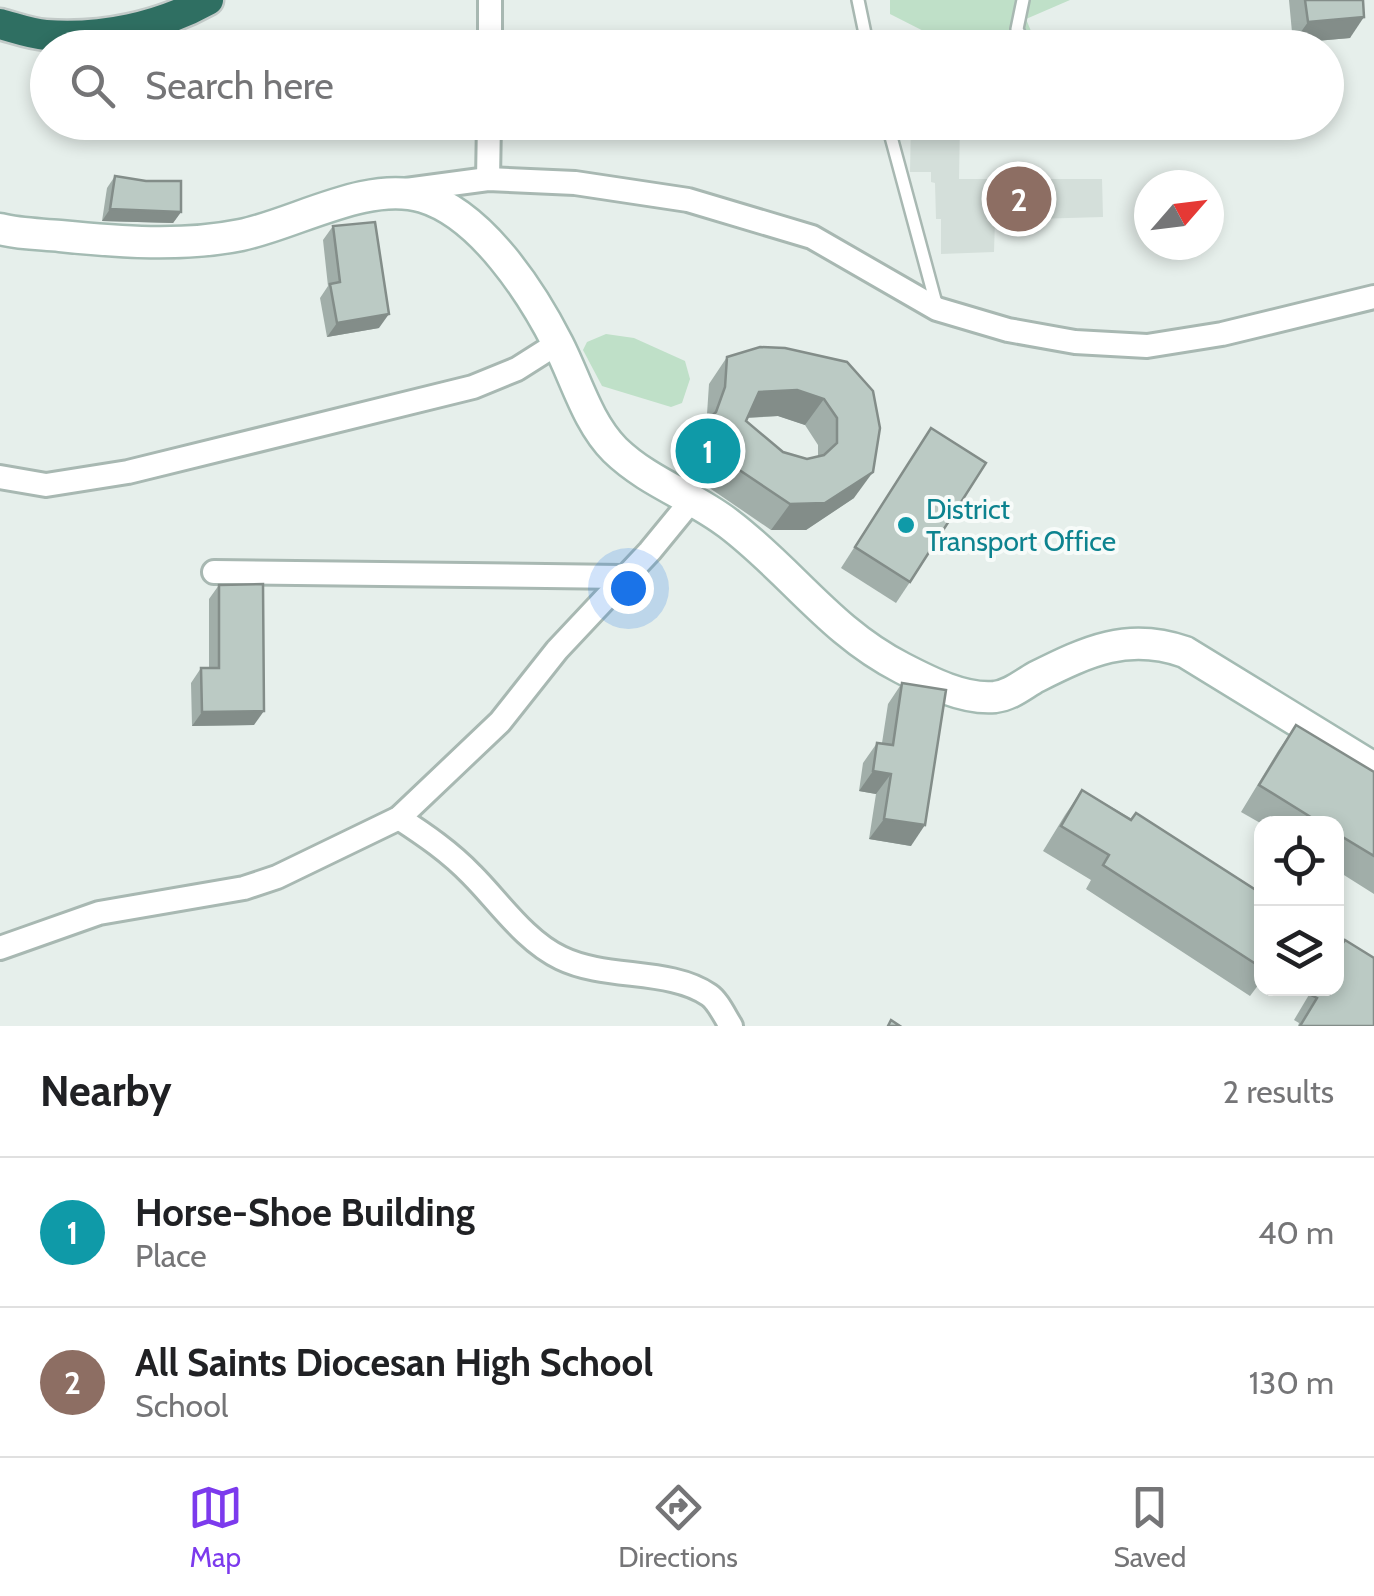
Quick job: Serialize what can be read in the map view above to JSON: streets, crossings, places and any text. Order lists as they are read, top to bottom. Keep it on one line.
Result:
{"places":["District Transport Office"],"north":"top right","page":{"search":"Search here","pins":["2","1"],"heading":["Nearby","2 results"],"list":[{"mark":"1","name":"Horse-Shoe Building","note":"Place","value":"40 m"},{"mark":"2","name":"All Saints Diocesan High School","note":"School","value":"130 m"}],"nav":["Map","Directions","Saved"]}}
